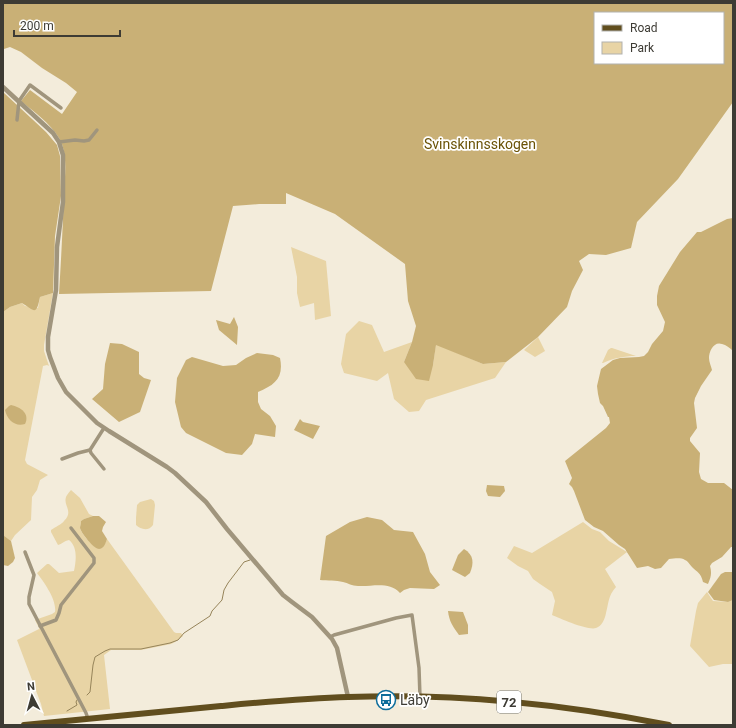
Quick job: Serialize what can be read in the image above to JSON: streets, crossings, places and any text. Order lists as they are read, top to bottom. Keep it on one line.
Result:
{"streets":{"main road":["72"]},"parks":["Svinskinnsskogen"],"places":{"bus stop":["Läby"]},"legend":["Road","Park"],"scale_bar":"200 m","north":"top"}
